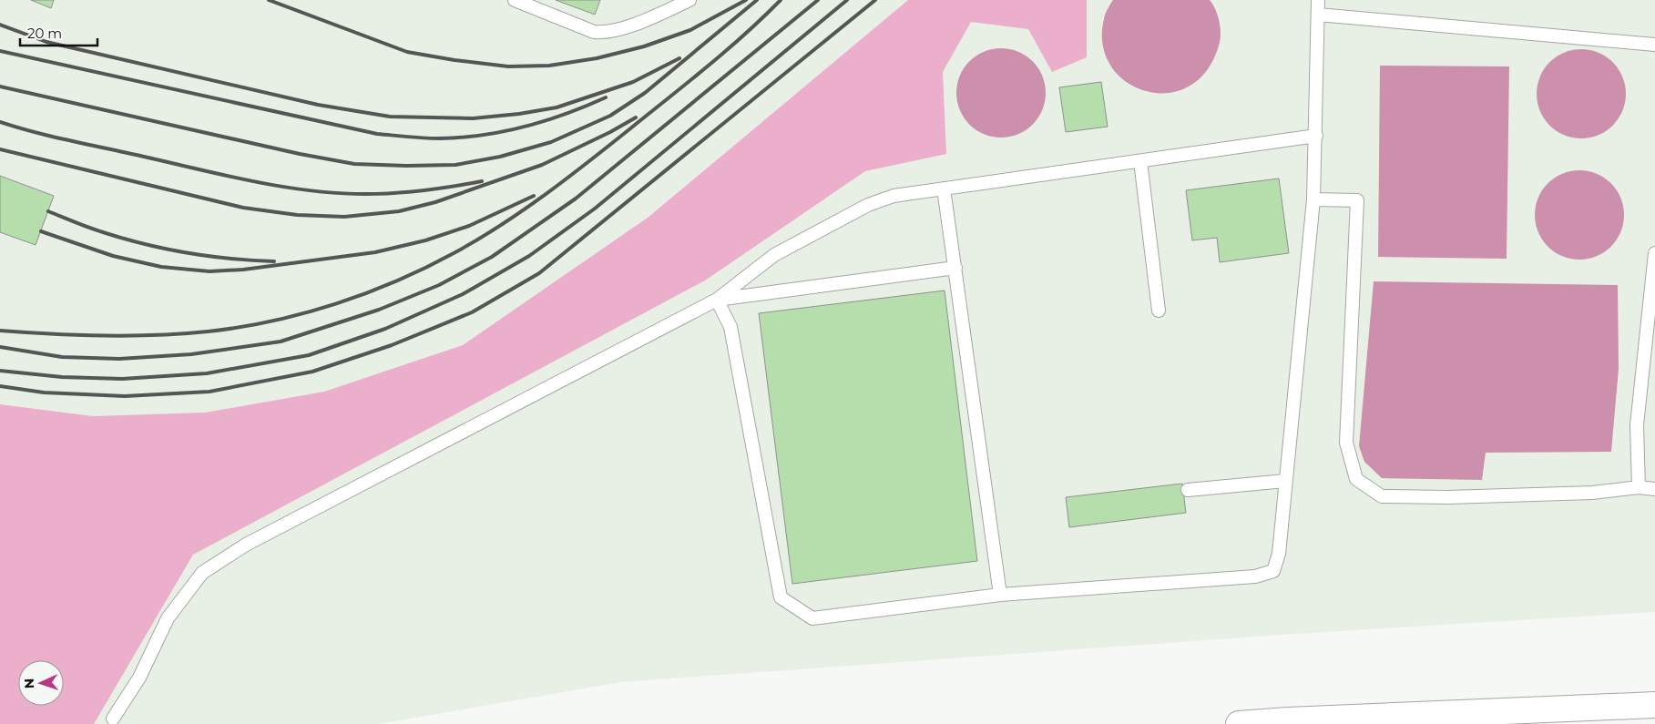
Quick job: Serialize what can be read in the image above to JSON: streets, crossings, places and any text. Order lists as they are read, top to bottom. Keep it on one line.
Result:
{"scale_bar":"20 m","north":"left"}
